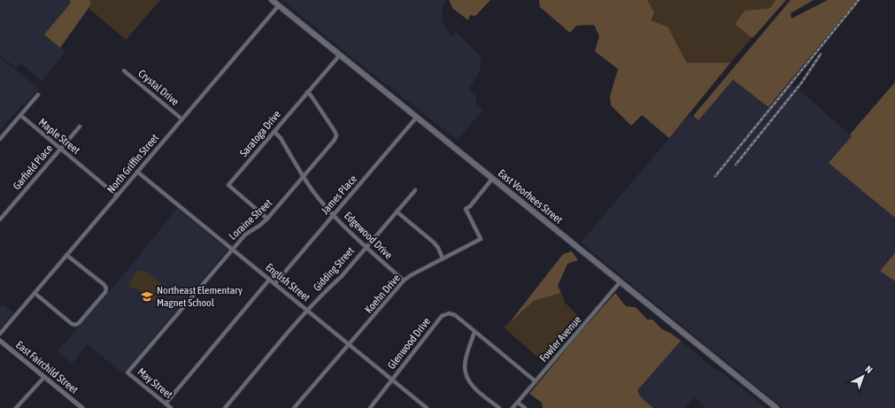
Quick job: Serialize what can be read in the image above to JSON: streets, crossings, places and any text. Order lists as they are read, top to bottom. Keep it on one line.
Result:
{"streets":{"main road":["East Voorhees Street"],"street":["Crystal Drive","Saratoga Drive","Maple Street","North Griffin Street","Garfield Place","James Place","Loraine Street","Edgewood Drive","Gidding Street","English Street","Koehn Drive","Fowler Avenue","Glenwood Drive","East Fairchild Street","May Street"]},"crossings":[["Crystal Drive","North Griffin Street"],["Saratoga Drive","East Voorhees Street"],["Saratoga Drive","Loraine Street"],["Saratoga Drive","Edgewood Drive"],["Maple Street","North Griffin Street"],["Maple Street","Garfield Place"],["North Griffin Street","East Voorhees Street"],["North Griffin Street","English Street"],["James Place","East Voorhees Street"],["James Place","Edgewood Drive"],["James Place","English Street"],["East Voorhees Street","Koehn Drive"],["East Voorhees Street","Fowler Avenue"],["Loraine Street","Edgewood Drive"],["Loraine Street","English Street"],["Loraine Street","May Street"],["Edgewood Drive","Gidding Street"],["Edgewood Drive","Koehn Drive"],["Gidding Street","English Street"],["English Street","Koehn Drive"],["English Street","Glenwood Drive"],["Fowler Avenue","Glenwood Drive"]],"places":{"school or university":["Northeast Elementary Magnet School"]},"north":"top right"}
